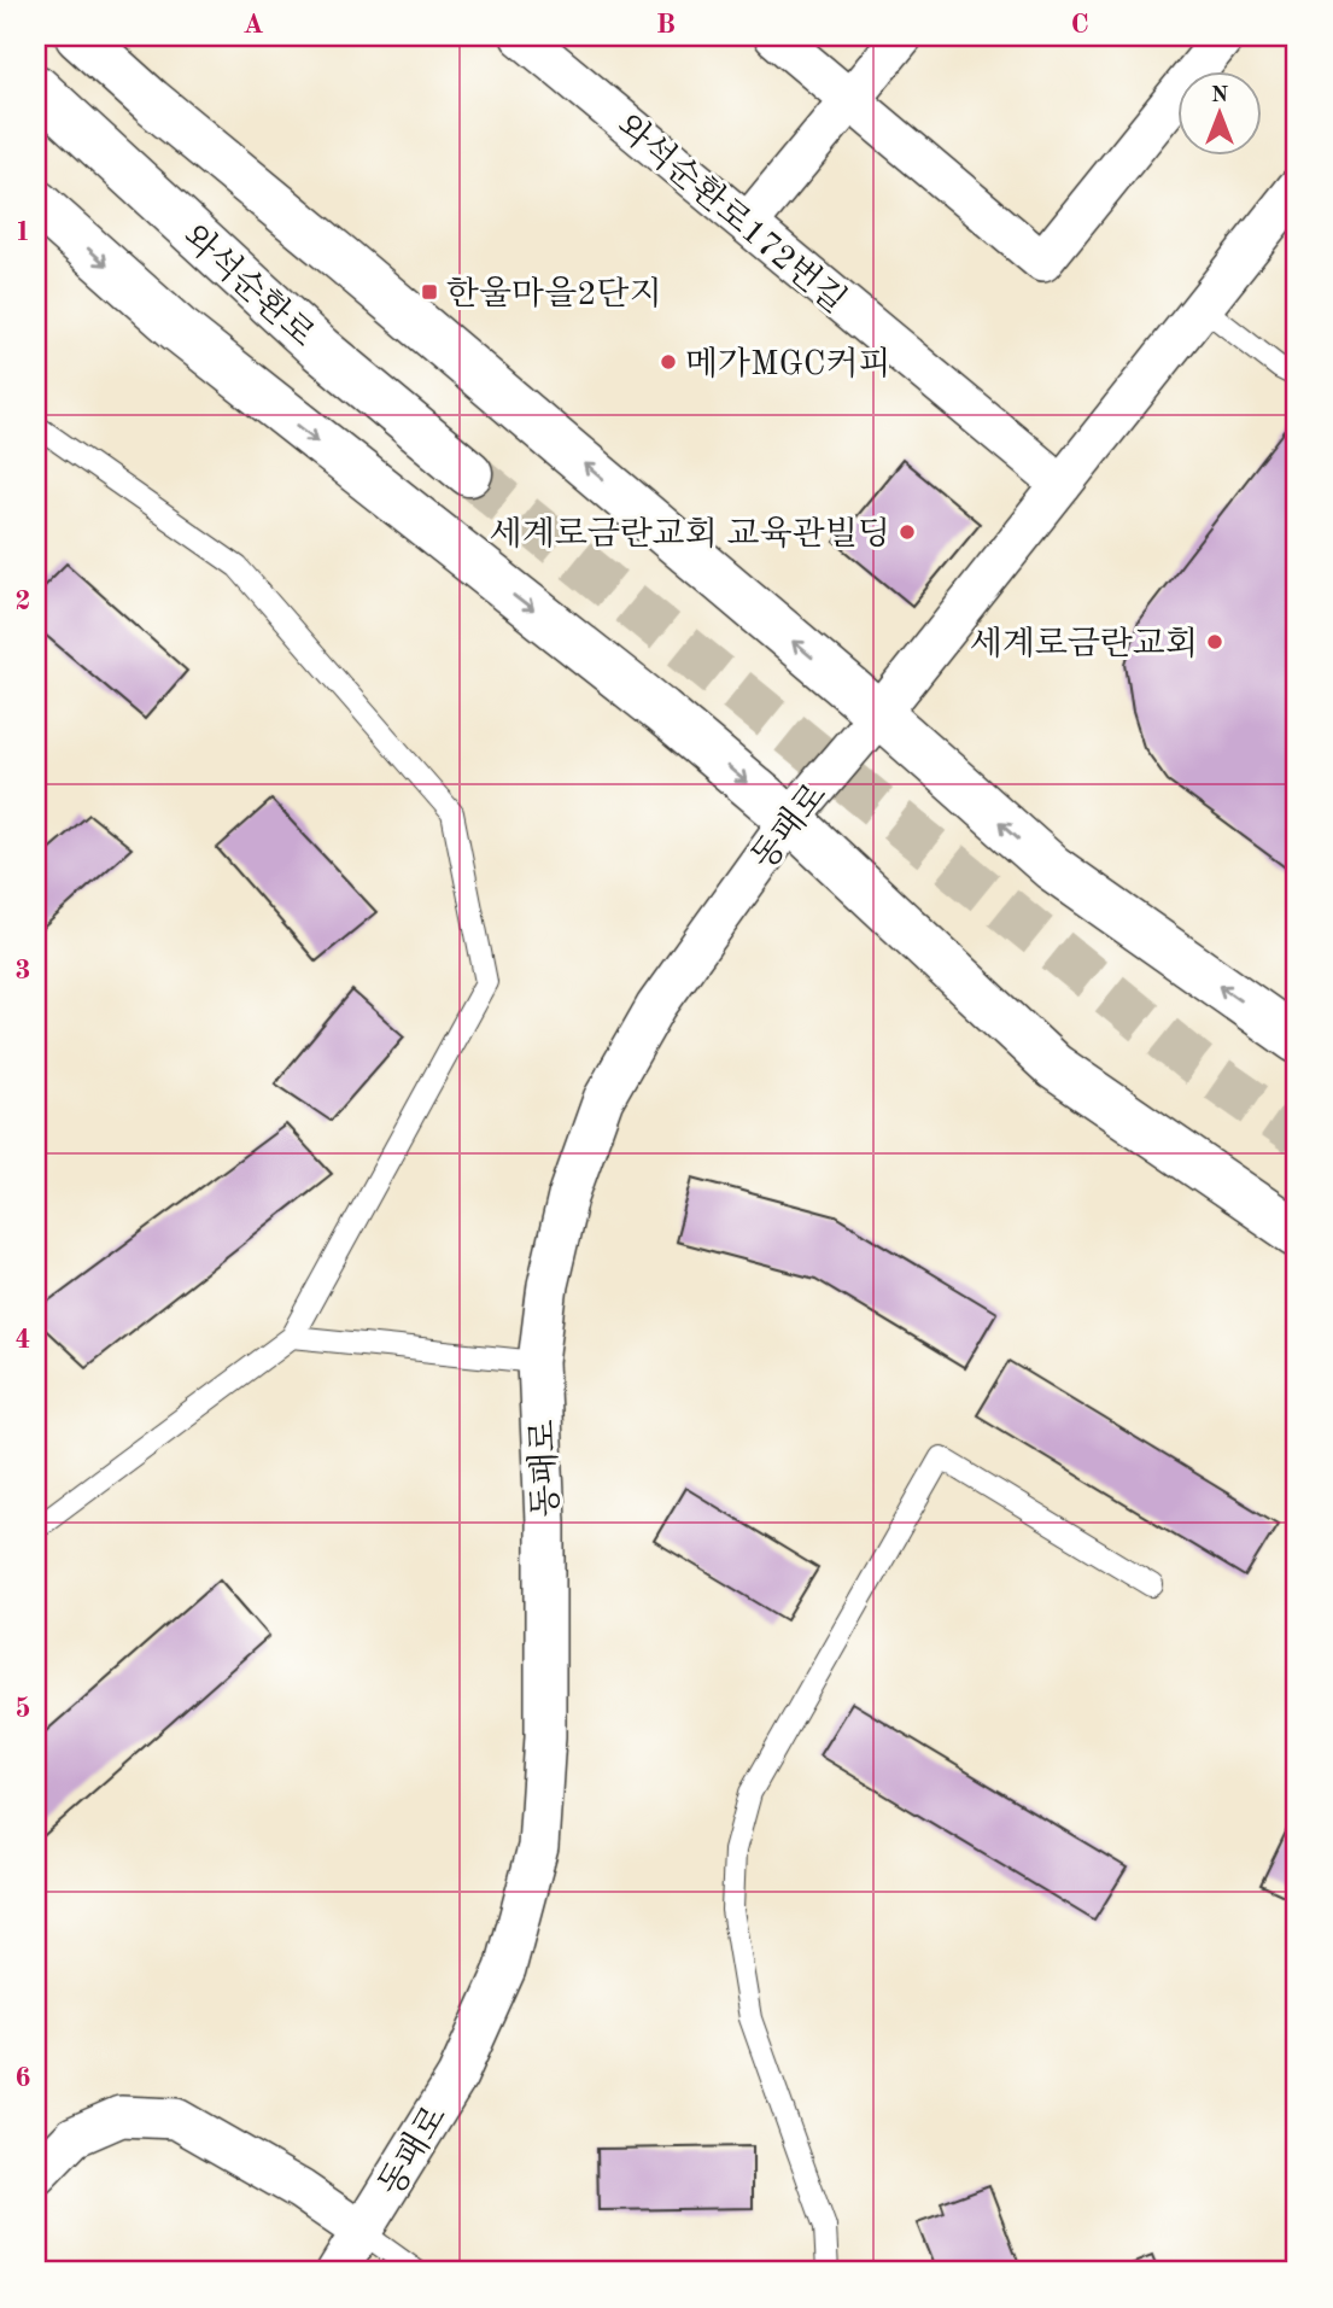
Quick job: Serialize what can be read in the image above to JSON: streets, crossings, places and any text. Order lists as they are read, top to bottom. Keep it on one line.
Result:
{"streets":{"street":["와석순환로172번길","와석순환로","동패로"]},"places":{"transit":["한울마을2단지"],"other":["메가MGC커피","세계로금란교회 교육관빌딩","세계로금란교회"]},"north":"top","grid":{"columns":["A","B","C"],"rows":["1","2","3","4","5","6"]}}
